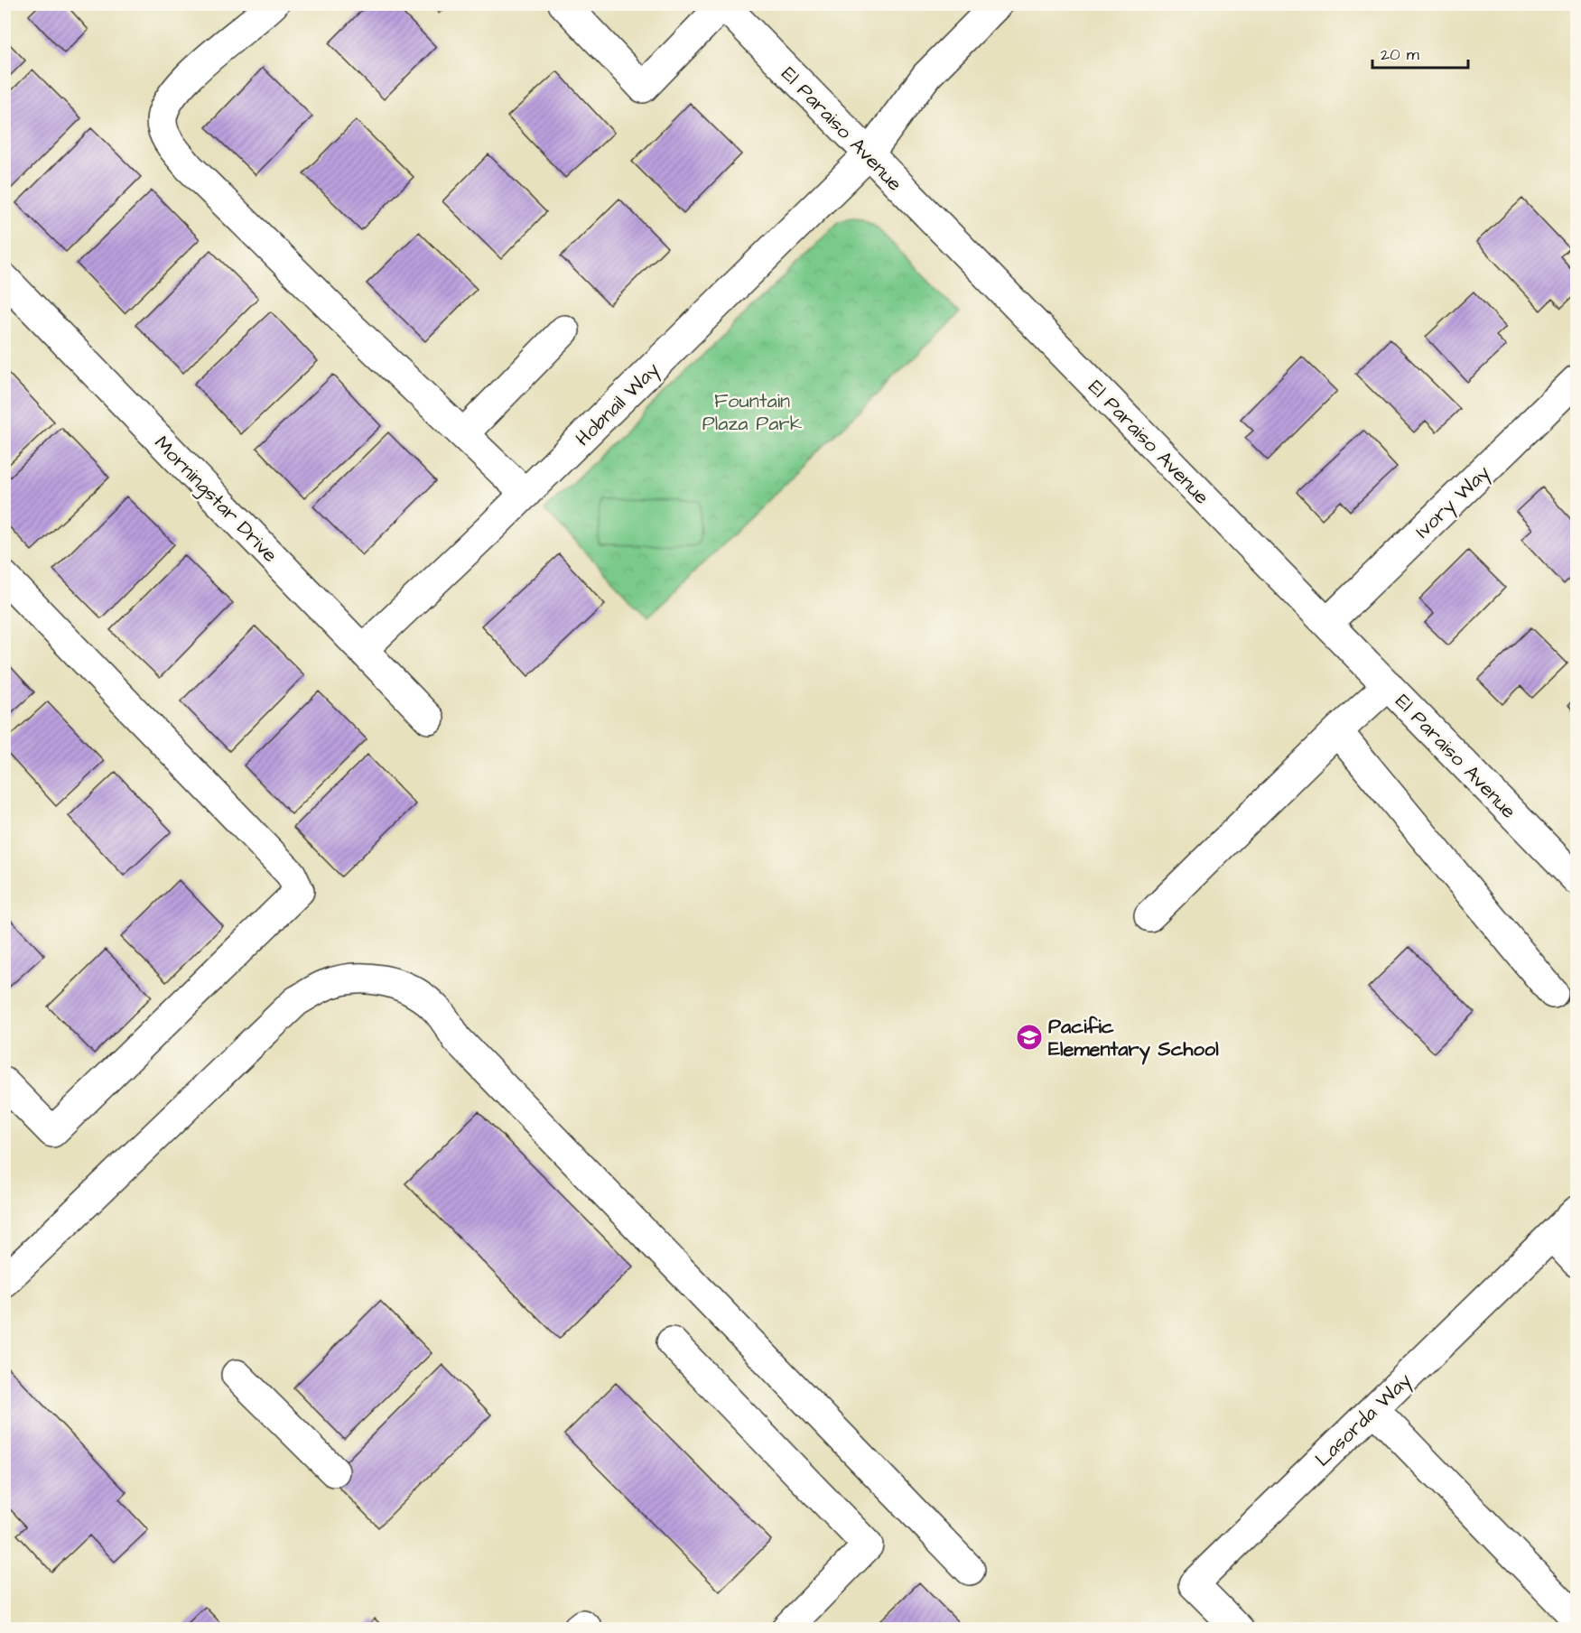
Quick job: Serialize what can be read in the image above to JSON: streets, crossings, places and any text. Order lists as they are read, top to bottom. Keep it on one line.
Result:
{"streets":{"street":["El Paraiso Avenue","Hobnail Way","Morningstar Drive","Ivory Way","Lasorda Way"]},"crossings":[["El Paraiso Avenue","Hobnail Way"],["El Paraiso Avenue","Ivory Way"],["Hobnail Way","Morningstar Drive"]],"parks":["Fountain Plaza Park"],"places":{"school or university":["Pacific Elementary School"]},"scale_bar":"20 m"}
